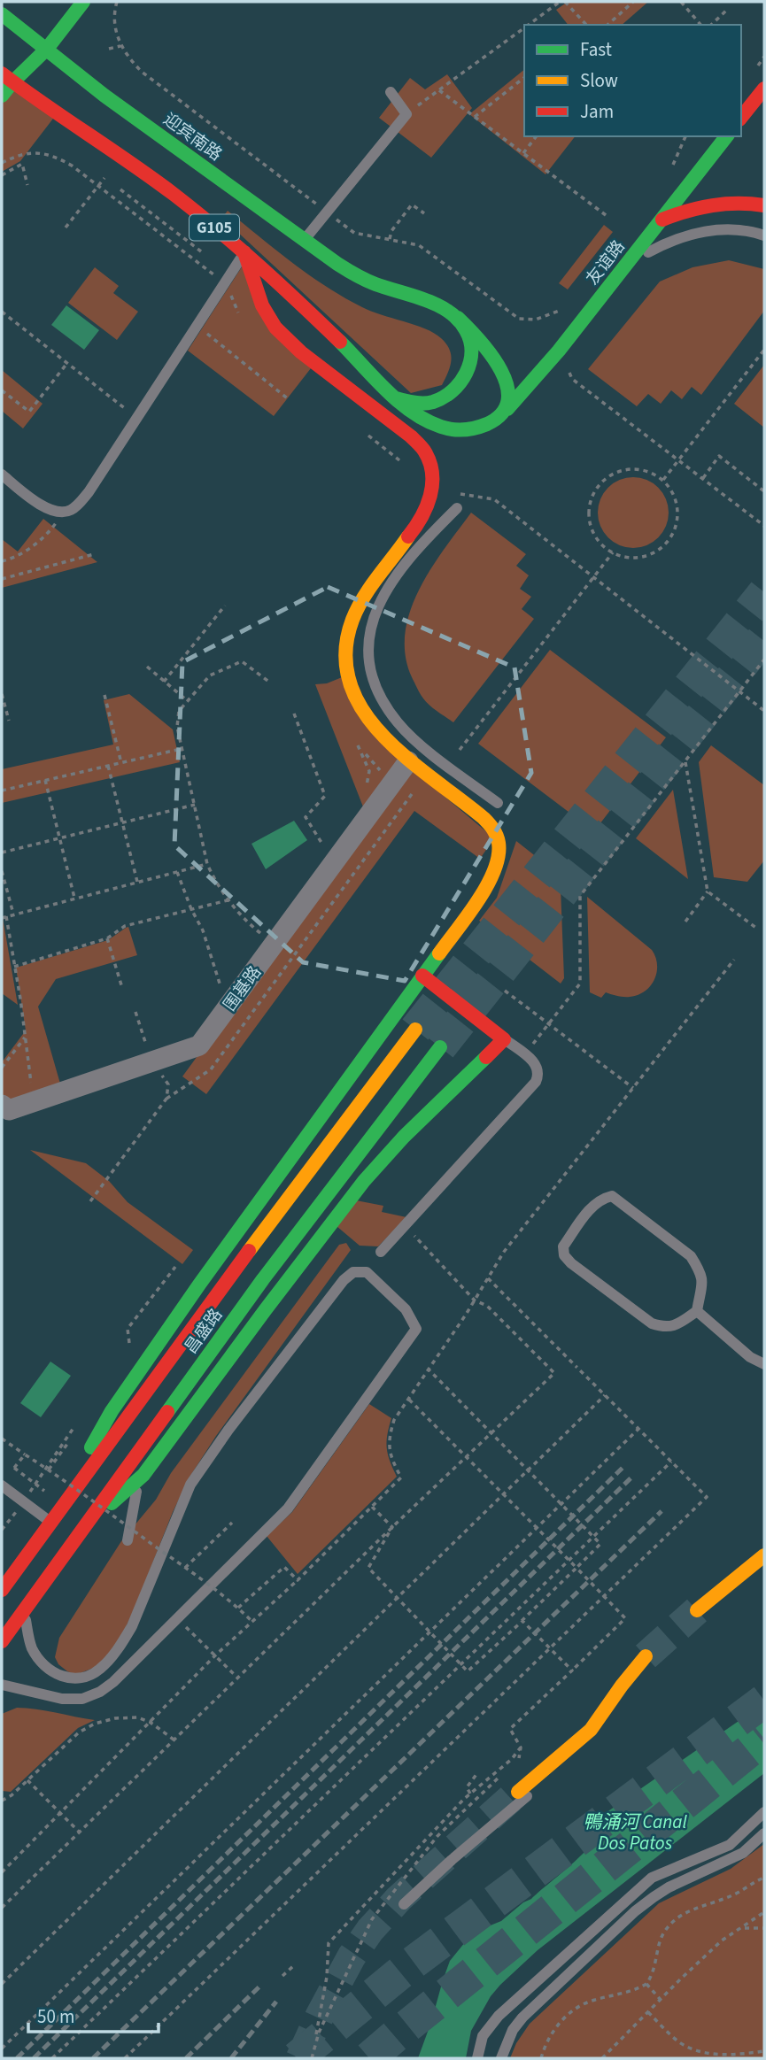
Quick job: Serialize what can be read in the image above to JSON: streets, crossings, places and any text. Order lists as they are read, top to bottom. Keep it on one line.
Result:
{"streets":{"main road":["迎宾南路","G105","友谊路","昌盛路"],"street":["围基路"]},"crossings":[["迎宾南路","G105"],["G105","友谊路"]],"water":["鴨涌河 Canal Dos Patos"],"legend":["Fast","Slow","Jam"],"scale_bar":"50 m"}
